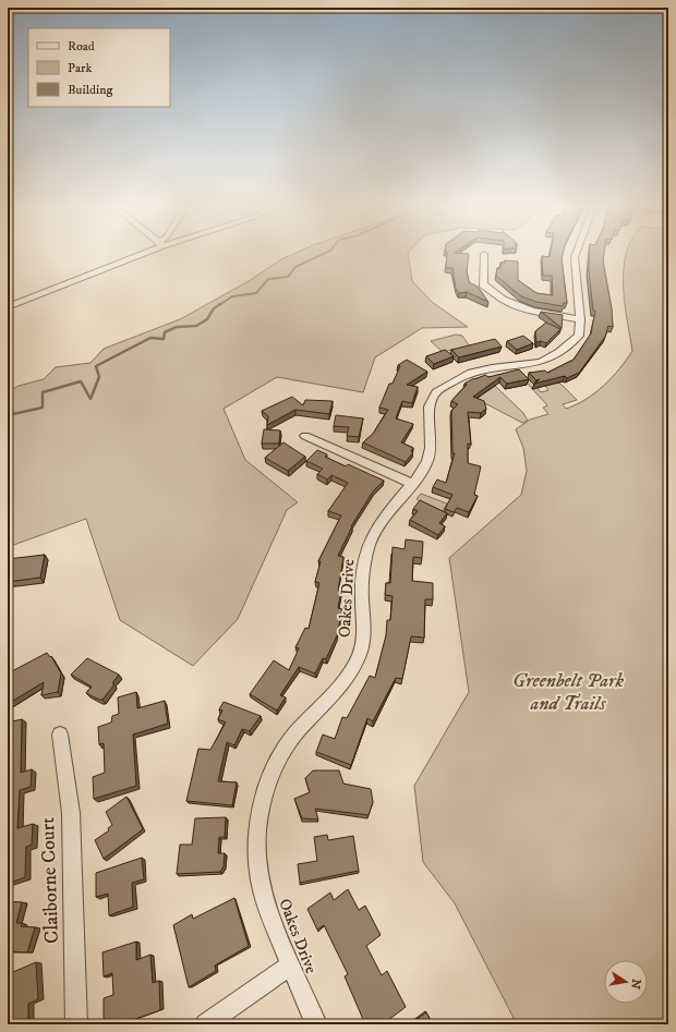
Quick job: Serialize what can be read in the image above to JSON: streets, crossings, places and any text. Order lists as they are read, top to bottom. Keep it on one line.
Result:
{"streets":{"street":["Oakes Drive","Claiborne Court"]},"parks":["Greenbelt Park and Trails"],"legend":["Road","Park","Building"],"north":"right"}
